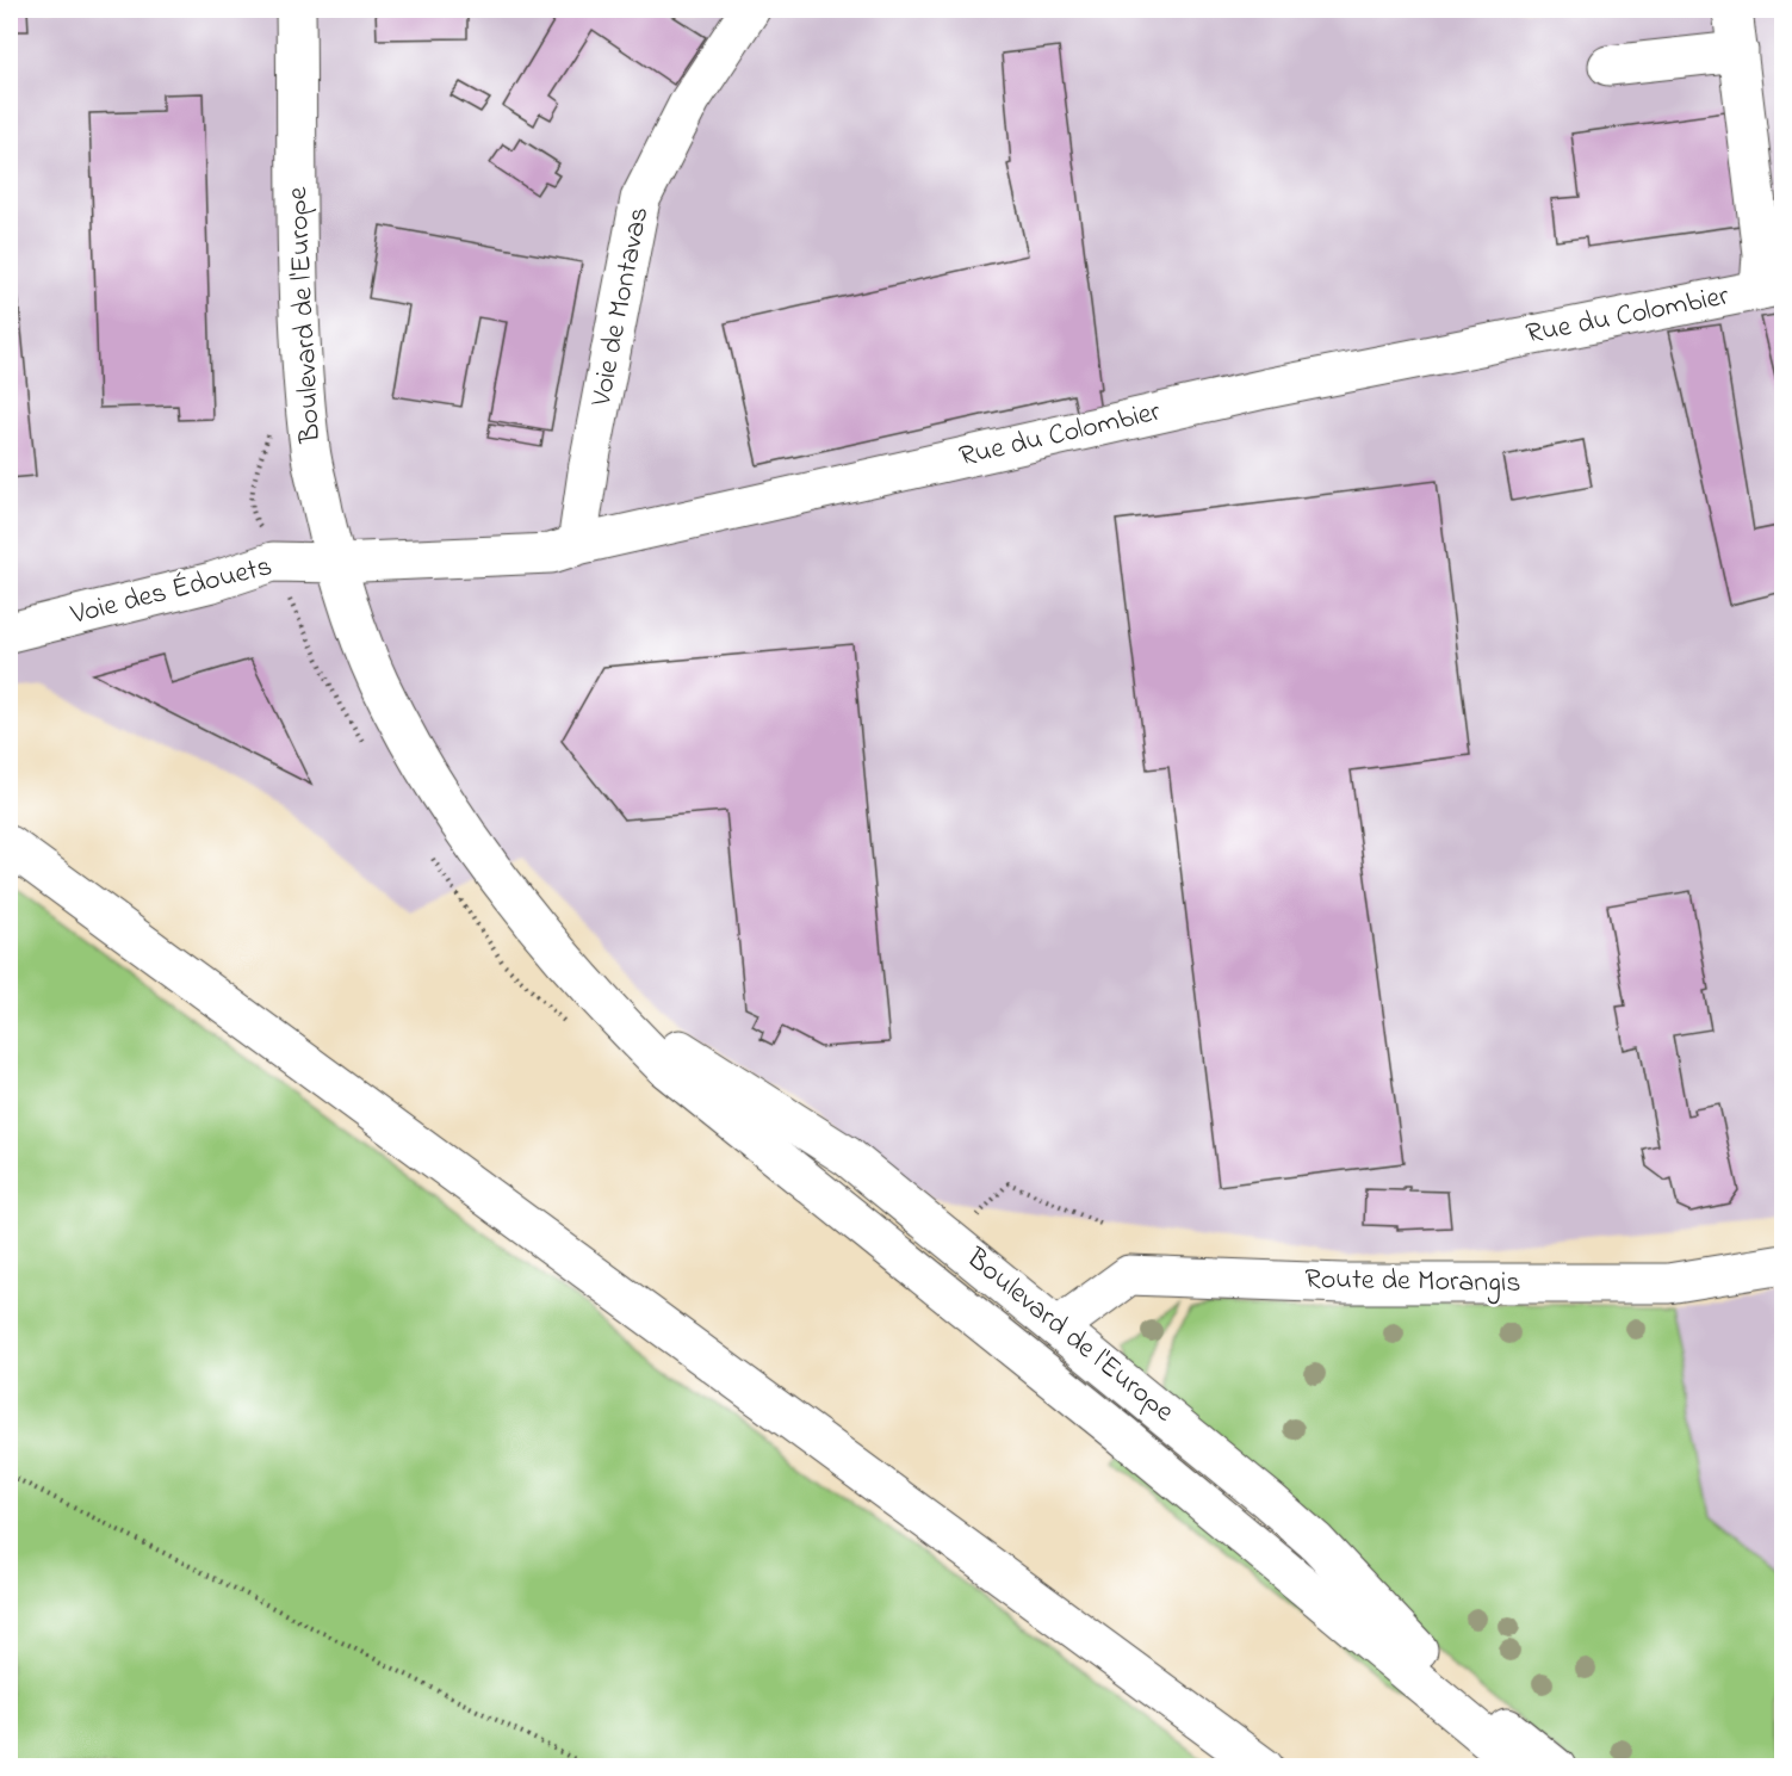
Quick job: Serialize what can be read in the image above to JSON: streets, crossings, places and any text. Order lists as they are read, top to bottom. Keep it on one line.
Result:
{"streets":{"main road":["Voie de Montavas","Boulevard de l'Europe","Rue du Colombier","Voie des Édouets","Route de Morangis"]},"crossings":[["Voie de Montavas","Rue du Colombier"],["Boulevard de l'Europe","Rue du Colombier"],["Boulevard de l'Europe","Voie des Édouets"],["Boulevard de l'Europe","Route de Morangis"],["Rue du Colombier","Voie des Édouets"]]}
